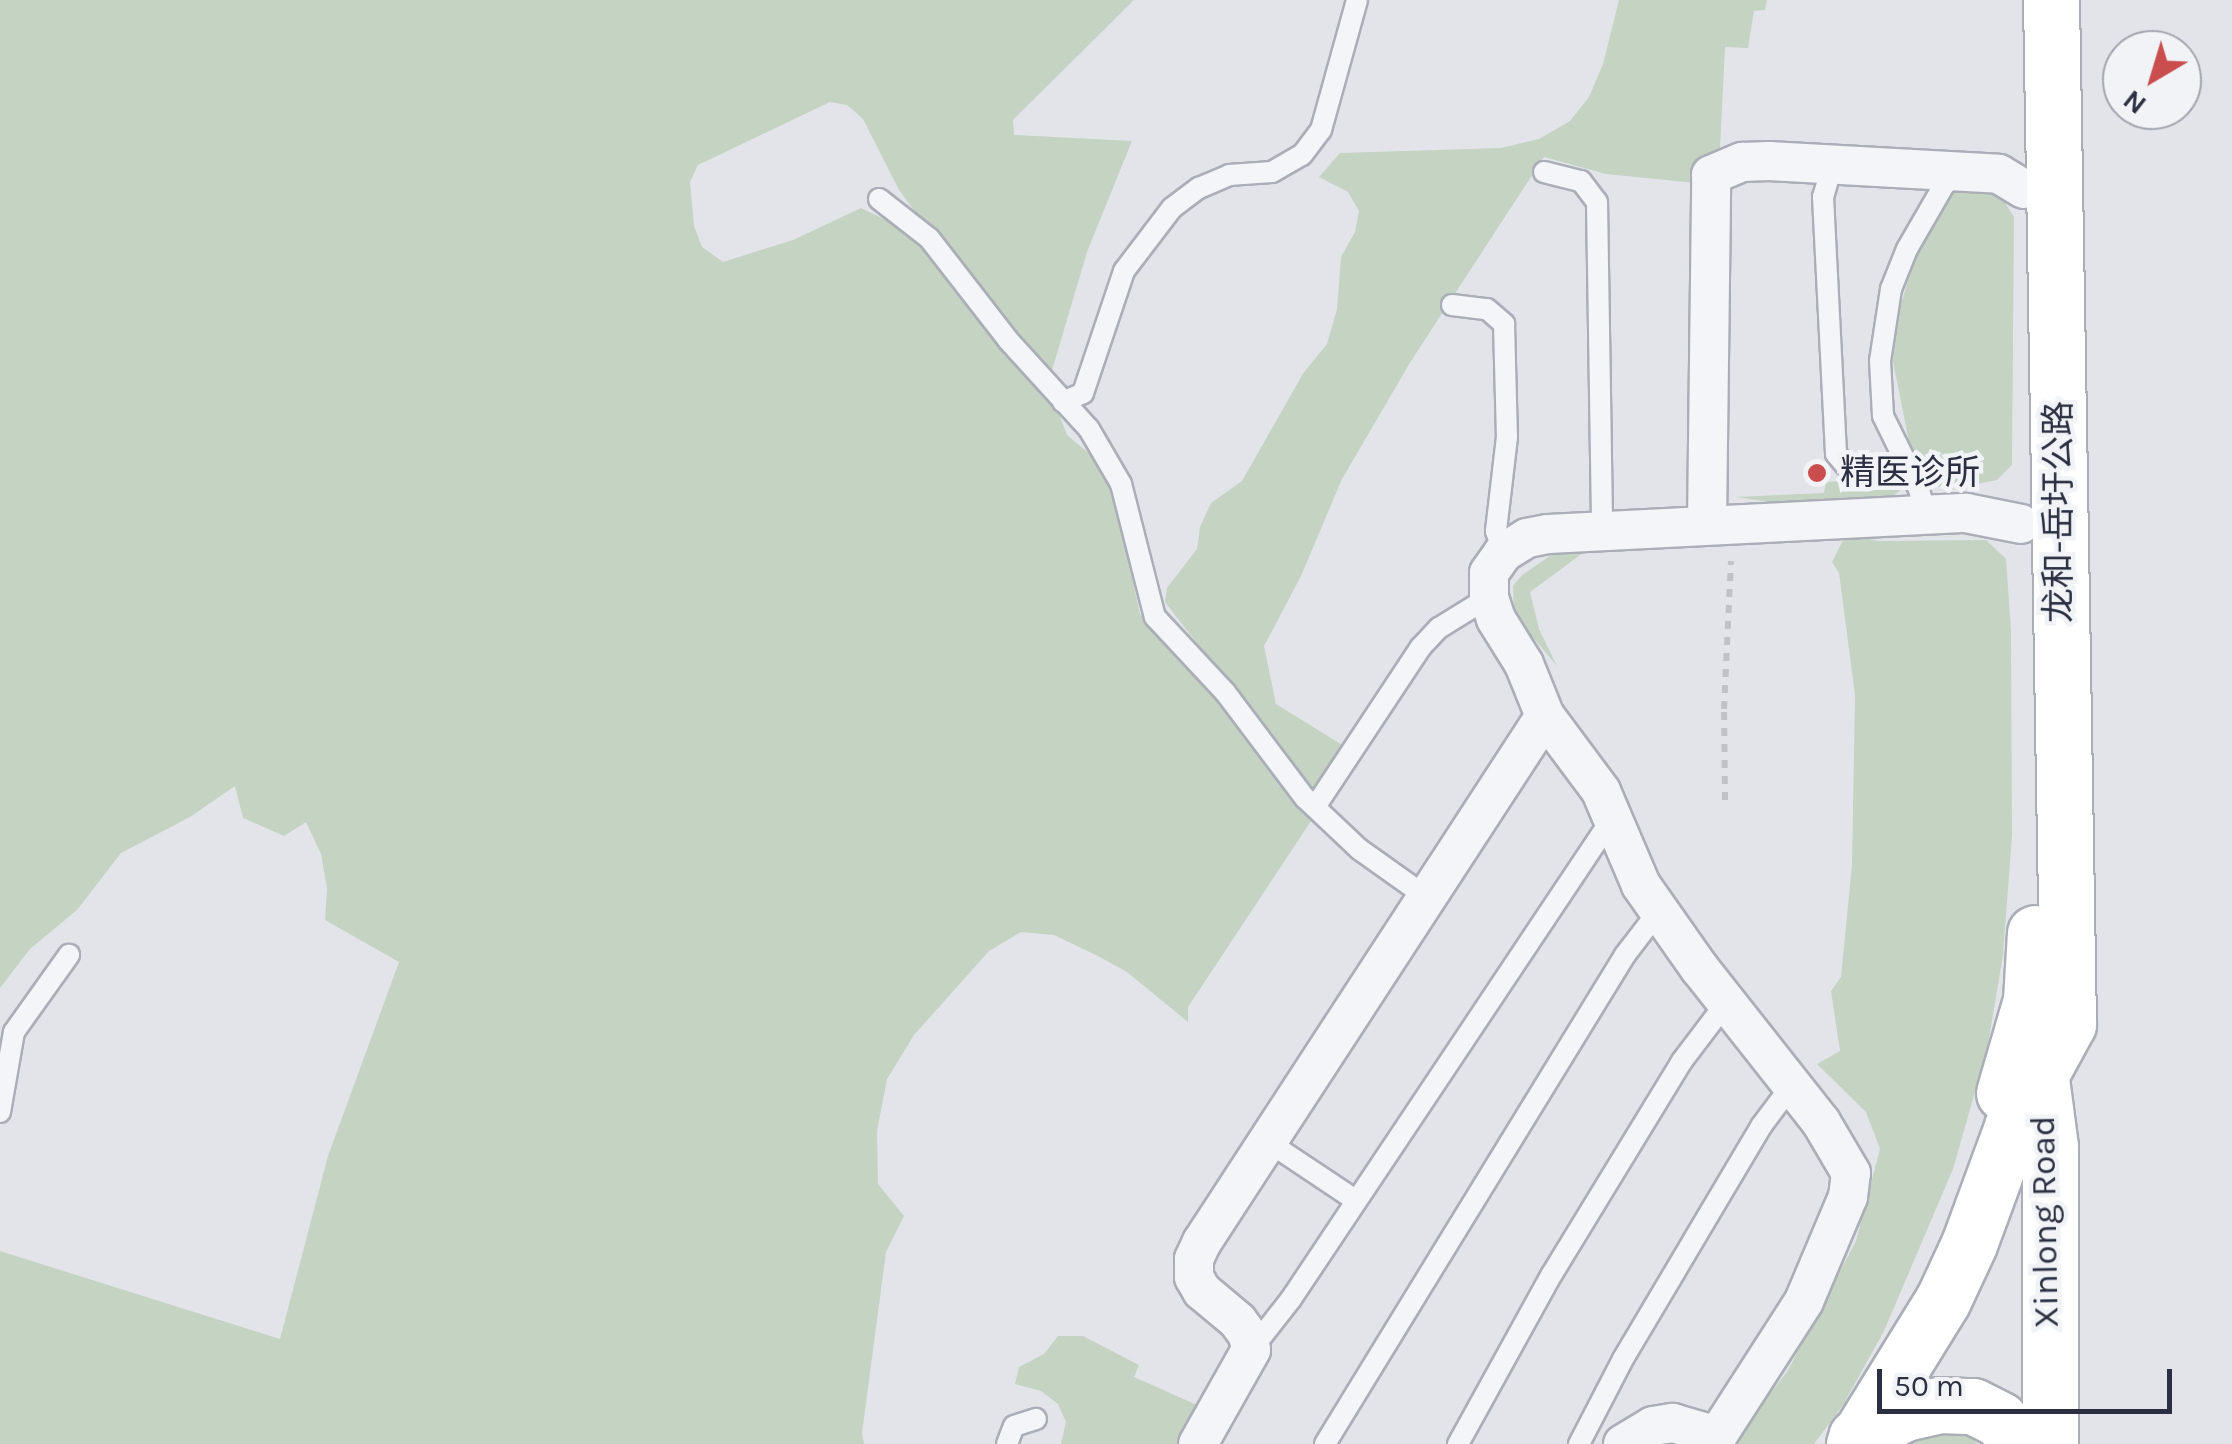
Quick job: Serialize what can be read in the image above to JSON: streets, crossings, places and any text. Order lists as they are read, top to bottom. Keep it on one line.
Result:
{"streets":{"main road":["龙和-岳圩公路","Xinlong Road"]},"crossings":[["龙和-岳圩公路","Xinlong Road"]],"places":["精医诊所"],"scale_bar":"50 m","north":"bottom left"}
